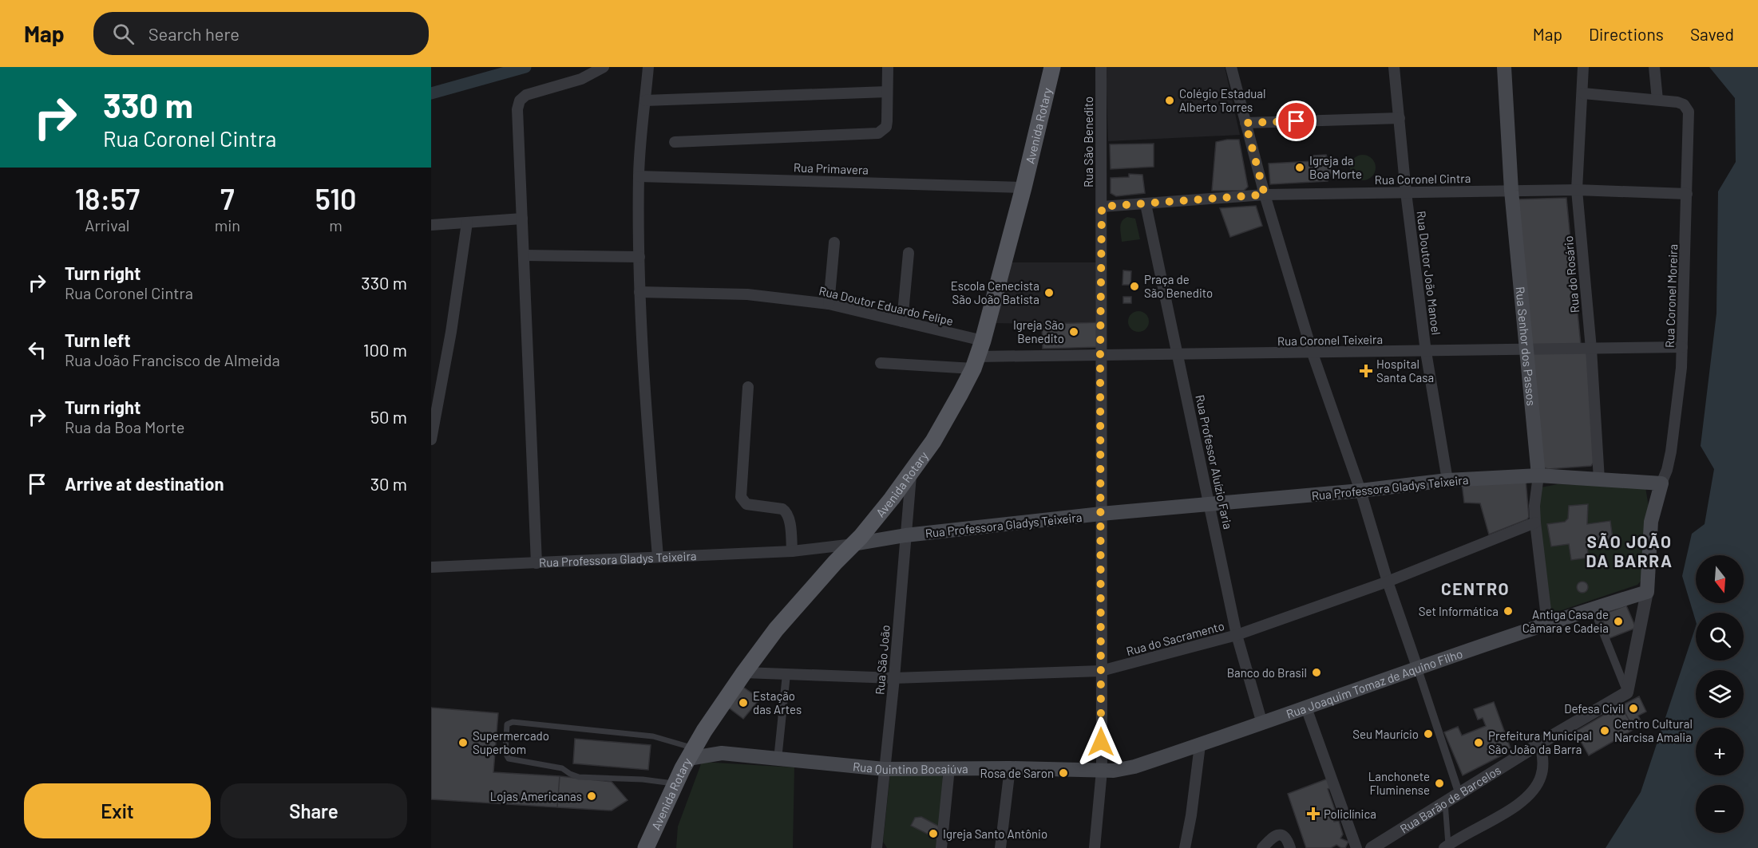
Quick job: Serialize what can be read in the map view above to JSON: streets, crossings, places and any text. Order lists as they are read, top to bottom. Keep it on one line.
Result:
{"streets":{"main road":["Avenida Rotary","Rua Senhor dos Passos","Rua Professora Gladys Teixeira","Rua Joaquim Tomaz de Aquino Filho","Rua Quintino Bocaiúva"],"street":["Rua São Benedito","Rua Primavera","Rua Coronel Cintra","Rua Doutor João Manoel","Rua do Rosário","Rua Coronel Moreira","Rua Doutor Eduardo Felipe","Rua Coronel Teixeira","Rua Professor Aluízio Faria","Rua do Sacramento","Rua São João","Rua Barão de Barcelos"]},"crossings":[["Avenida Rotary","Rua Primavera"],["Avenida Rotary","Rua Doutor Eduardo Felipe"],["Avenida Rotary","Rua Coronel Teixeira"],["Avenida Rotary","Rua Professora Gladys Teixeira"],["Avenida Rotary","Rua do Sacramento"],["Avenida Rotary","Rua São João"],["Avenida Rotary","Rua Quintino Bocaiúva"],["Rua São Benedito","Rua Coronel Cintra"],["Rua São Benedito","Rua Coronel Teixeira"],["Rua São Benedito","Rua Professora Gladys Teixeira"],["Rua São Benedito","Rua do Sacramento"],["Rua São Benedito","Rua Joaquim Tomaz de Aquino Filho"],["Rua São Benedito","Rua Quintino Bocaiúva"],["Rua Coronel Cintra","Rua Doutor João Manoel"],["Rua Coronel Cintra","Rua do Rosário"],["Rua Coronel Cintra","Rua Coronel Moreira"],["Rua Coronel Cintra","Rua Senhor dos Passos"],["Rua Coronel Cintra","Rua Professor Aluízio Faria"],["Rua Doutor João Manoel","Rua Coronel Teixeira"],["Rua Doutor João Manoel","Rua Professora Gladys Teixeira"],["Rua do Rosário","Rua Coronel Teixeira"],["Rua do Rosário","Rua Professora Gladys Teixeira"],["Rua Coronel Moreira","Rua Coronel Teixeira"],["Rua Coronel Moreira","Rua Professora Gladys Teixeira"],["Rua Doutor Eduardo Felipe","Rua Coronel Teixeira"],["Rua Coronel Teixeira","Rua Senhor dos Passos"],["Rua Coronel Teixeira","Rua Professor Aluízio Faria"],["Rua Senhor dos Passos","Rua Professora Gladys Teixeira"],["Rua Senhor dos Passos","Rua do Sacramento"],["Rua Senhor dos Passos","Rua Joaquim Tomaz de Aquino Filho"],["Rua Professor Aluízio Faria","Rua Professora Gladys Teixeira"],["Rua Professor Aluízio Faria","Rua do Sacramento"],["Rua Professor Aluízio Faria","Rua Joaquim Tomaz de Aquino Filho"],["Rua Professora Gladys Teixeira","Rua São João"],["Rua do Sacramento","Rua São João"],["Rua São João","Rua Quintino Bocaiúva"],["Rua Joaquim Tomaz de Aquino Filho","Rua Quintino Bocaiúva"]],"districts":["SÃO JOÃO DA BARRA","CENTRO"],"places":{"other":["Colégio Estadual Alberto Torres","Igreja da Boa Morte","Praça de São Benedito","Escola Cenecista São João Batista","Igreja São Benedito","Set Informática","Antiga Casa de Câmara e Cadeia","Banco do Brasil","Estação das Artes","Defesa Civil","Centro Cultural Narcisa Amalia","Seu Maurício","Supermercado Superbom","Prefeitura Municipal São João da Barra","Rosa de Saron","Lanchonete Fluminense","Lojas Americanas","Igreja Santo Antônio"],"health":["Hospital Santa Casa","Policlínica"]},"north":"bottom","page":{"header":"Map","search":"Search here","nav":["Map","Directions","Saved"],"turn":["330 m","Rua Coronel Cintra"],"eta":["18:57","Arrival","7","min","510","m"],"list":[{"name":"Turn right","note":"Rua Coronel Cintra","value":"330 m"},{"name":"Turn left","note":"Rua João Francisco de Almeida","value":"100 m"},{"name":"Turn right","note":"Rua da Boa Morte","value":"50 m"},{"name":"Arrive at destination","value":"30 m"}],"map_buttons":["+","−"],"buttons":["Exit","Share"]}}
